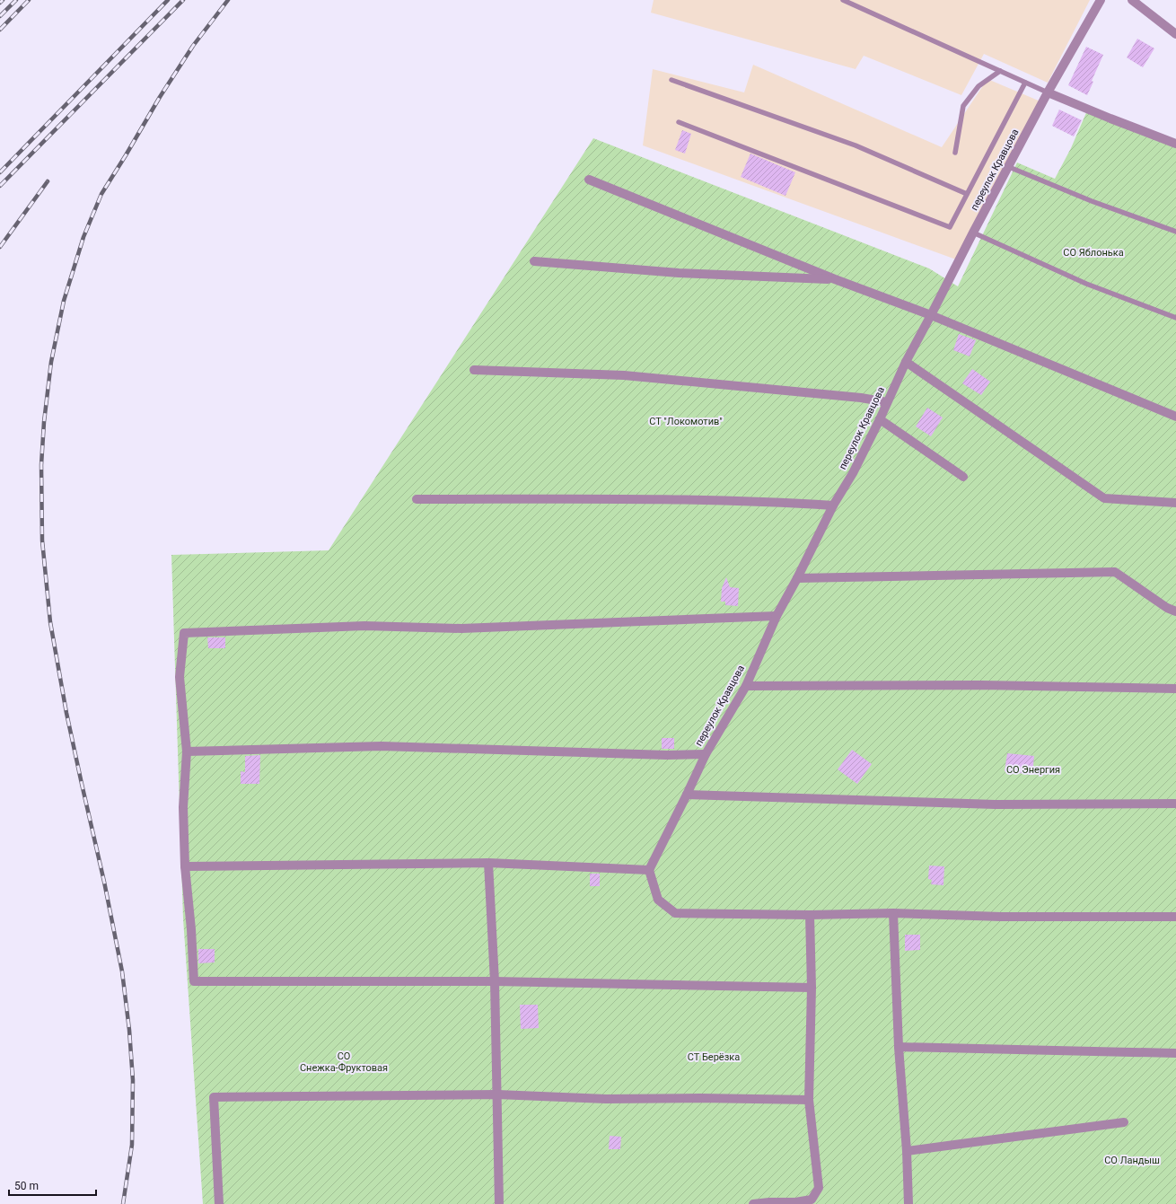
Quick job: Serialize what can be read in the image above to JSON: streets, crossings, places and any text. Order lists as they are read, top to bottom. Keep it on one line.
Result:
{"streets":{"street":["переулок Кравцова"]},"parks":["СО Яблонька","СТ \"Локомотив\"","СО Энергия","СО Снежка-Фруктовая","СТ Берёзка","СО Ландыш"],"scale_bar":"50 m"}
